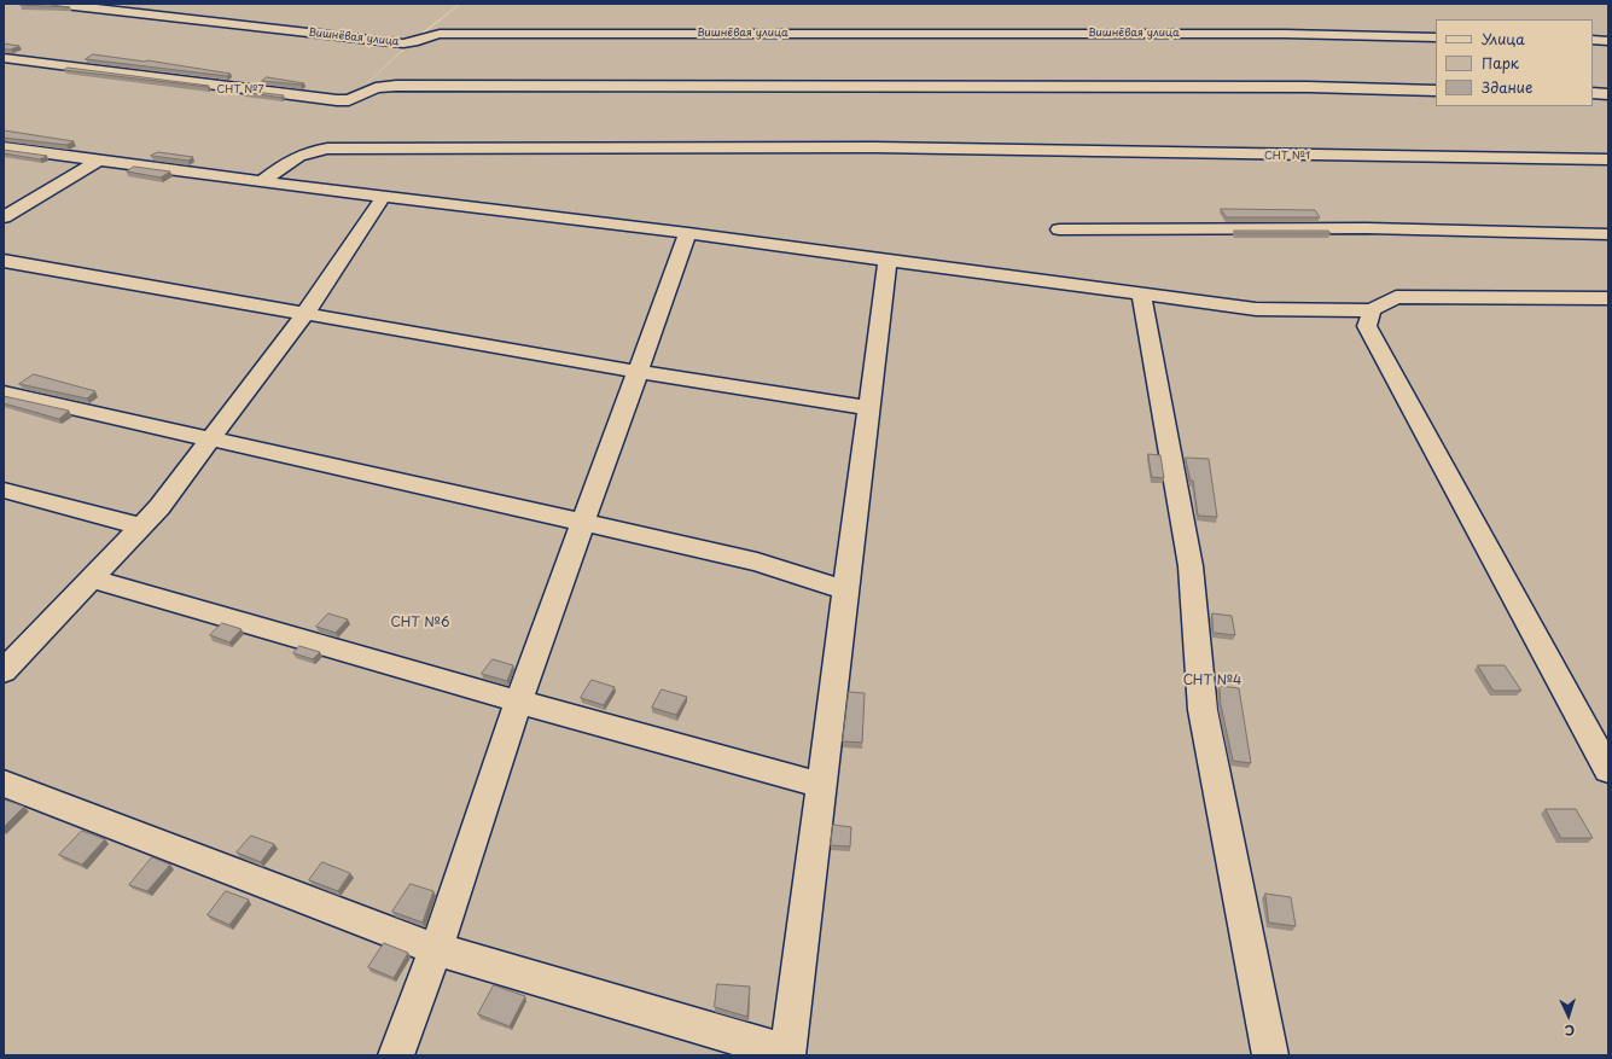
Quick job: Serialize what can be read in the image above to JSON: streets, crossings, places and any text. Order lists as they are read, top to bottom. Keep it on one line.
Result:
{"streets":{"street":["Вишнёвая улица"]},"parks":["СНТ №7","СНТ №1","СНТ №6","СНТ №4"],"legend":["Улица","Парк","Здание"],"north":"bottom"}
